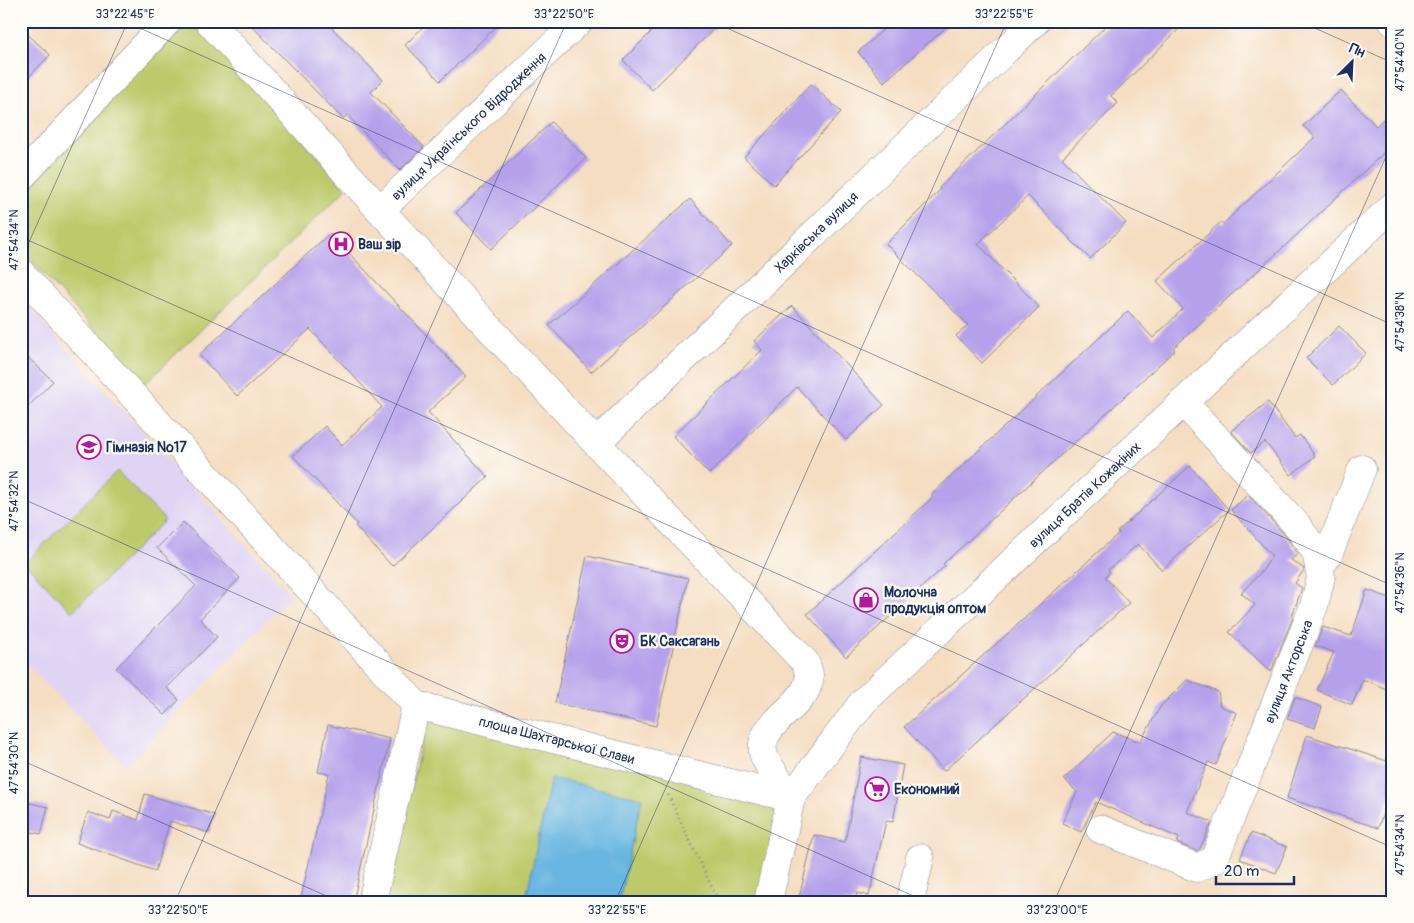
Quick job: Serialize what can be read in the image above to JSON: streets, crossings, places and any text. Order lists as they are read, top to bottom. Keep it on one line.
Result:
{"streets":{"street":["вулиця Українського Відродження","Харківська вулиця","вулиця Братів Кожакіних","вулиця Акторська","площа Шахтарської Слави"]},"crossings":[["вулиця Братів Кожакіних","вулиця Акторська"],["вулиця Братів Кожакіних","площа Шахтарської Слави"]],"places":{"hospital":["Ваш зір"],"school or university":["Гімназія №17"],"shop":["Молочна продукція оптом"],"theatre":["БК Саксагань"],"supermarket":["Економний"]},"scale_bar":"20 m","north":"top right","coordinates":["33°22'45\"E","33°22'50\"E","33°22'55\"E","47°54'40\"N","47°54'34\"N","47°54'38\"N","47°54'32\"N","47°54'36\"N","47°54'30\"N","33°23'00\"E"]}
